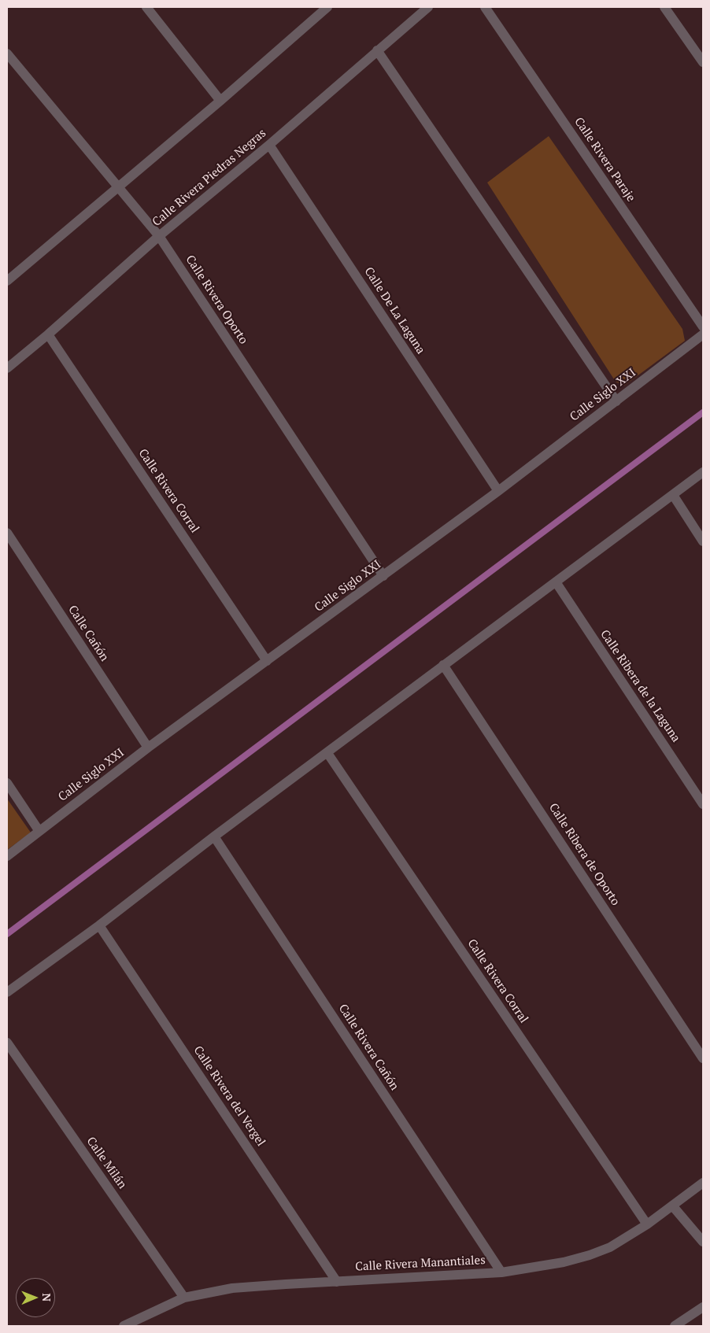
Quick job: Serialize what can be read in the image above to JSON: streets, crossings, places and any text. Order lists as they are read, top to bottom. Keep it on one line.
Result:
{"streets":{"street":["Calle Rivera Paraje","Calle Rivera Piedras Negras","Calle Rivera Oporto","Calle De La Laguna","Calle Siglo XXI","Calle Rivera Corral","Calle Cañón","Calle Ribera de la Laguna","Calle Ribera de Oporto","Calle Rivera Cañón","Calle Rivera del Vergel","Calle Milán","Calle Rivera Manantiales"]},"crossings":[["Calle Rivera Piedras Negras","Calle Rivera Oporto"],["Calle Rivera Piedras Negras","Calle De La Laguna"],["Calle Rivera Piedras Negras","Calle Rivera Corral"],["Calle Rivera Oporto","Calle Siglo XXI"],["Calle De La Laguna","Calle Siglo XXI"],["Calle Siglo XXI","Calle Rivera Corral"],["Calle Siglo XXI","Calle Cañón"],["Calle Rivera Corral","Calle Rivera Manantiales"],["Calle Rivera Cañón","Calle Rivera Manantiales"],["Calle Rivera del Vergel","Calle Rivera Manantiales"],["Calle Milán","Calle Rivera Manantiales"]],"north":"right"}
